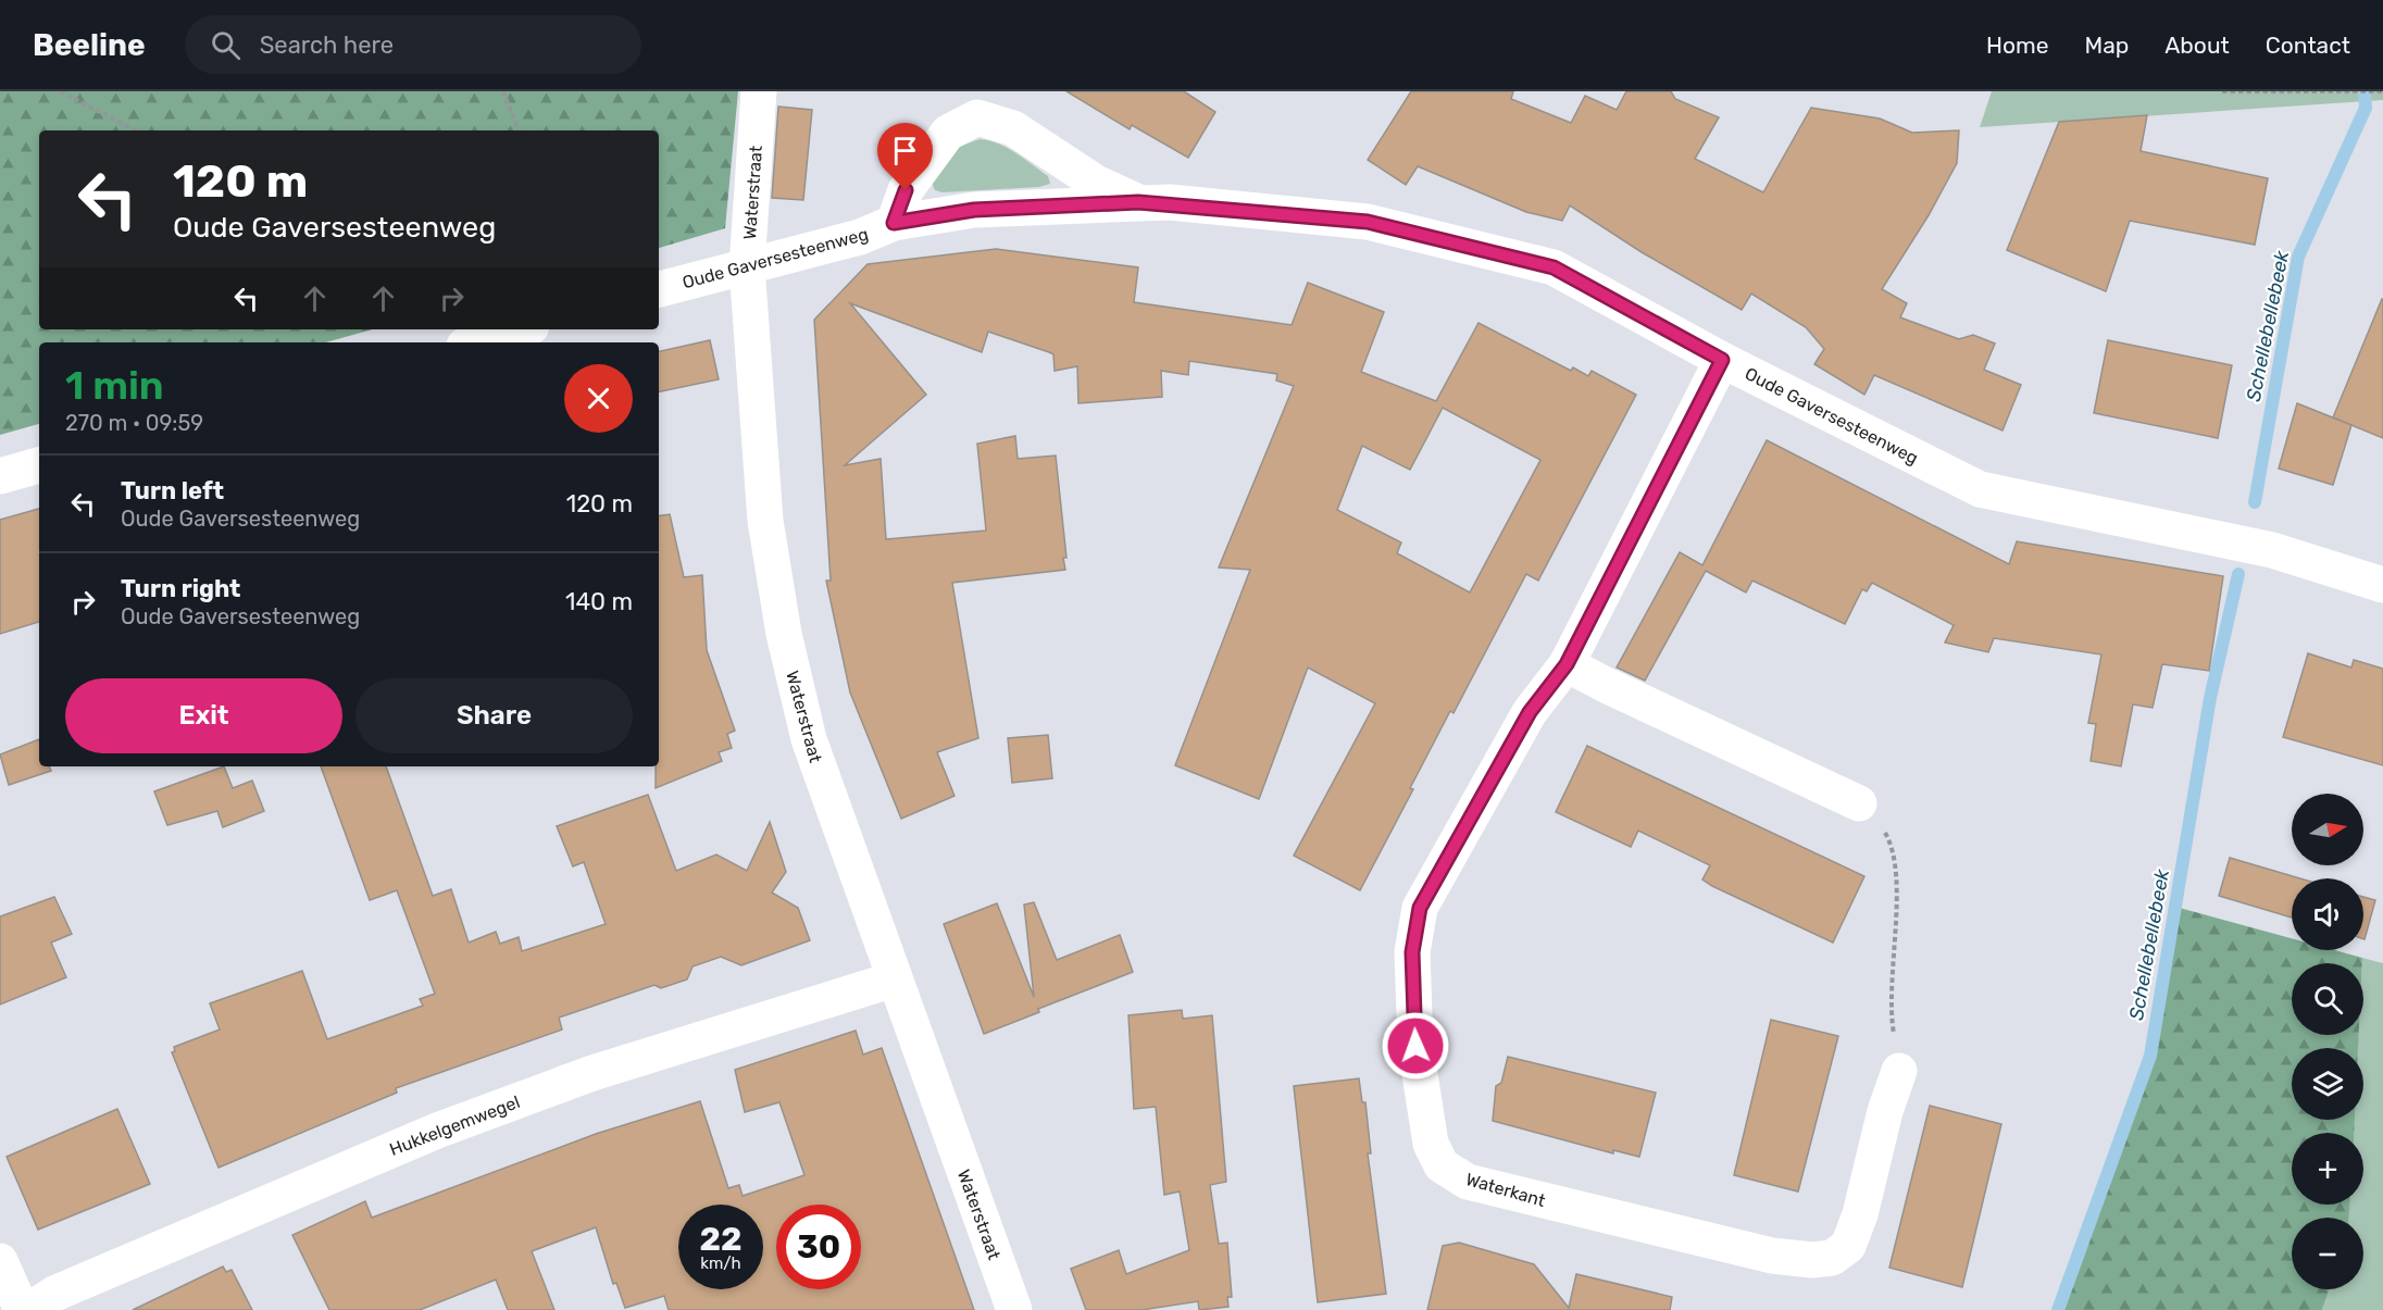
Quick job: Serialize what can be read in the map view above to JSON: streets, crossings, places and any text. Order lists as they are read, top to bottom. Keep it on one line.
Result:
{"streets":{"street":["Waterstraat","Oude Gaversesteenweg","Hukkelgemwegel","Waterkant"]},"crossings":[["Waterstraat","Oude Gaversesteenweg"],["Waterstraat","Hukkelgemwegel"],["Oude Gaversesteenweg","Waterkant"]],"water":["Schellebellebeek"],"north":"right","page":{"header":"Beeline","search":"Search here","nav":["Home","Map","About","Contact"],"turn":["120 m","Oude Gaversesteenweg"],"heading":["1 min","270 m · 09:59"],"list":[{"name":"Turn left","note":"Oude Gaversesteenweg","value":"120 m"},{"name":"Turn right","note":"Oude Gaversesteenweg","value":"140 m"}],"buttons":["Exit","Share"],"map_buttons":["+","−"],"speed":"22 km/h","limit":"30"}}
